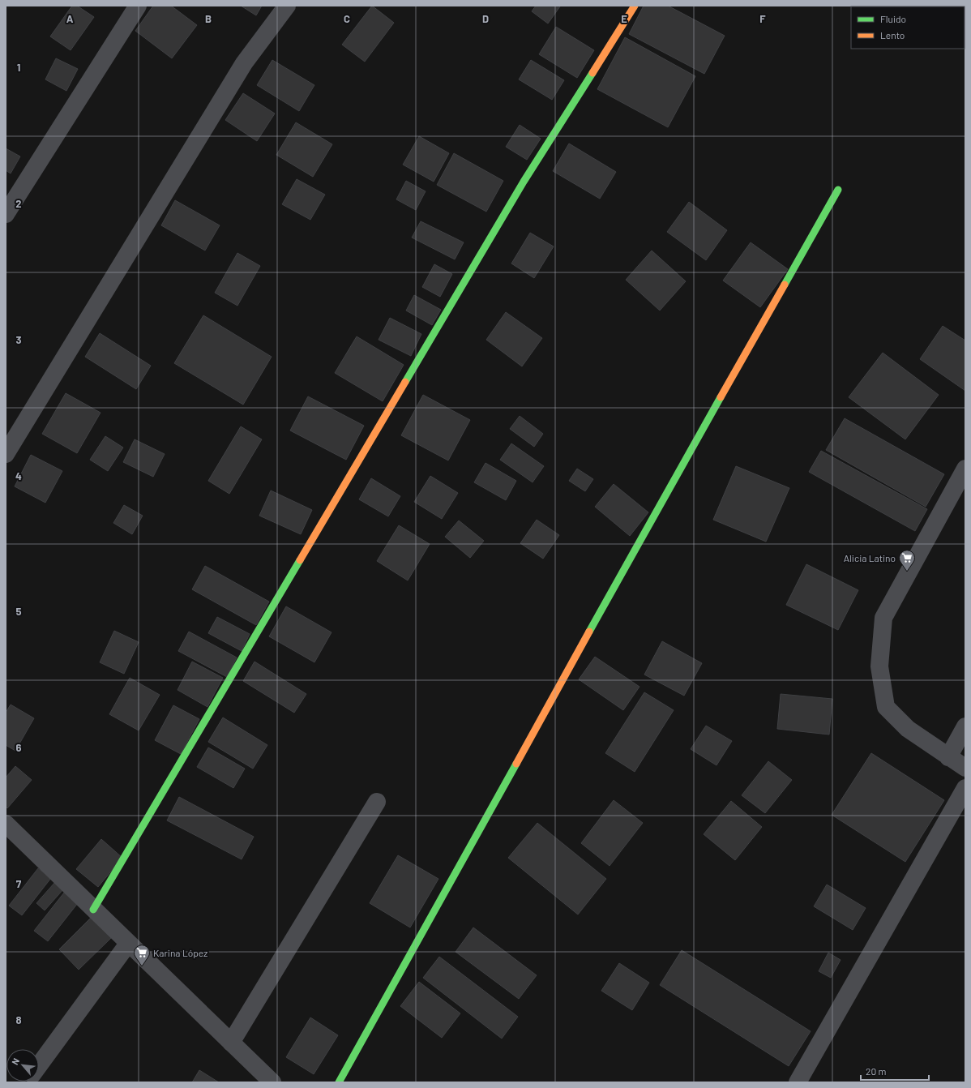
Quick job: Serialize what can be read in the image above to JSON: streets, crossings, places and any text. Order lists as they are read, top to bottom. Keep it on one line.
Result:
{"places":{"supermarket":["Alicia Latino","Karina López"]},"legend":["Fluido","Lento"],"scale_bar":"20 m","north":"top left","grid":{"columns":["A","B","C","D","E","F"],"rows":["1","2","3","4","5","6","7","8"]}}
